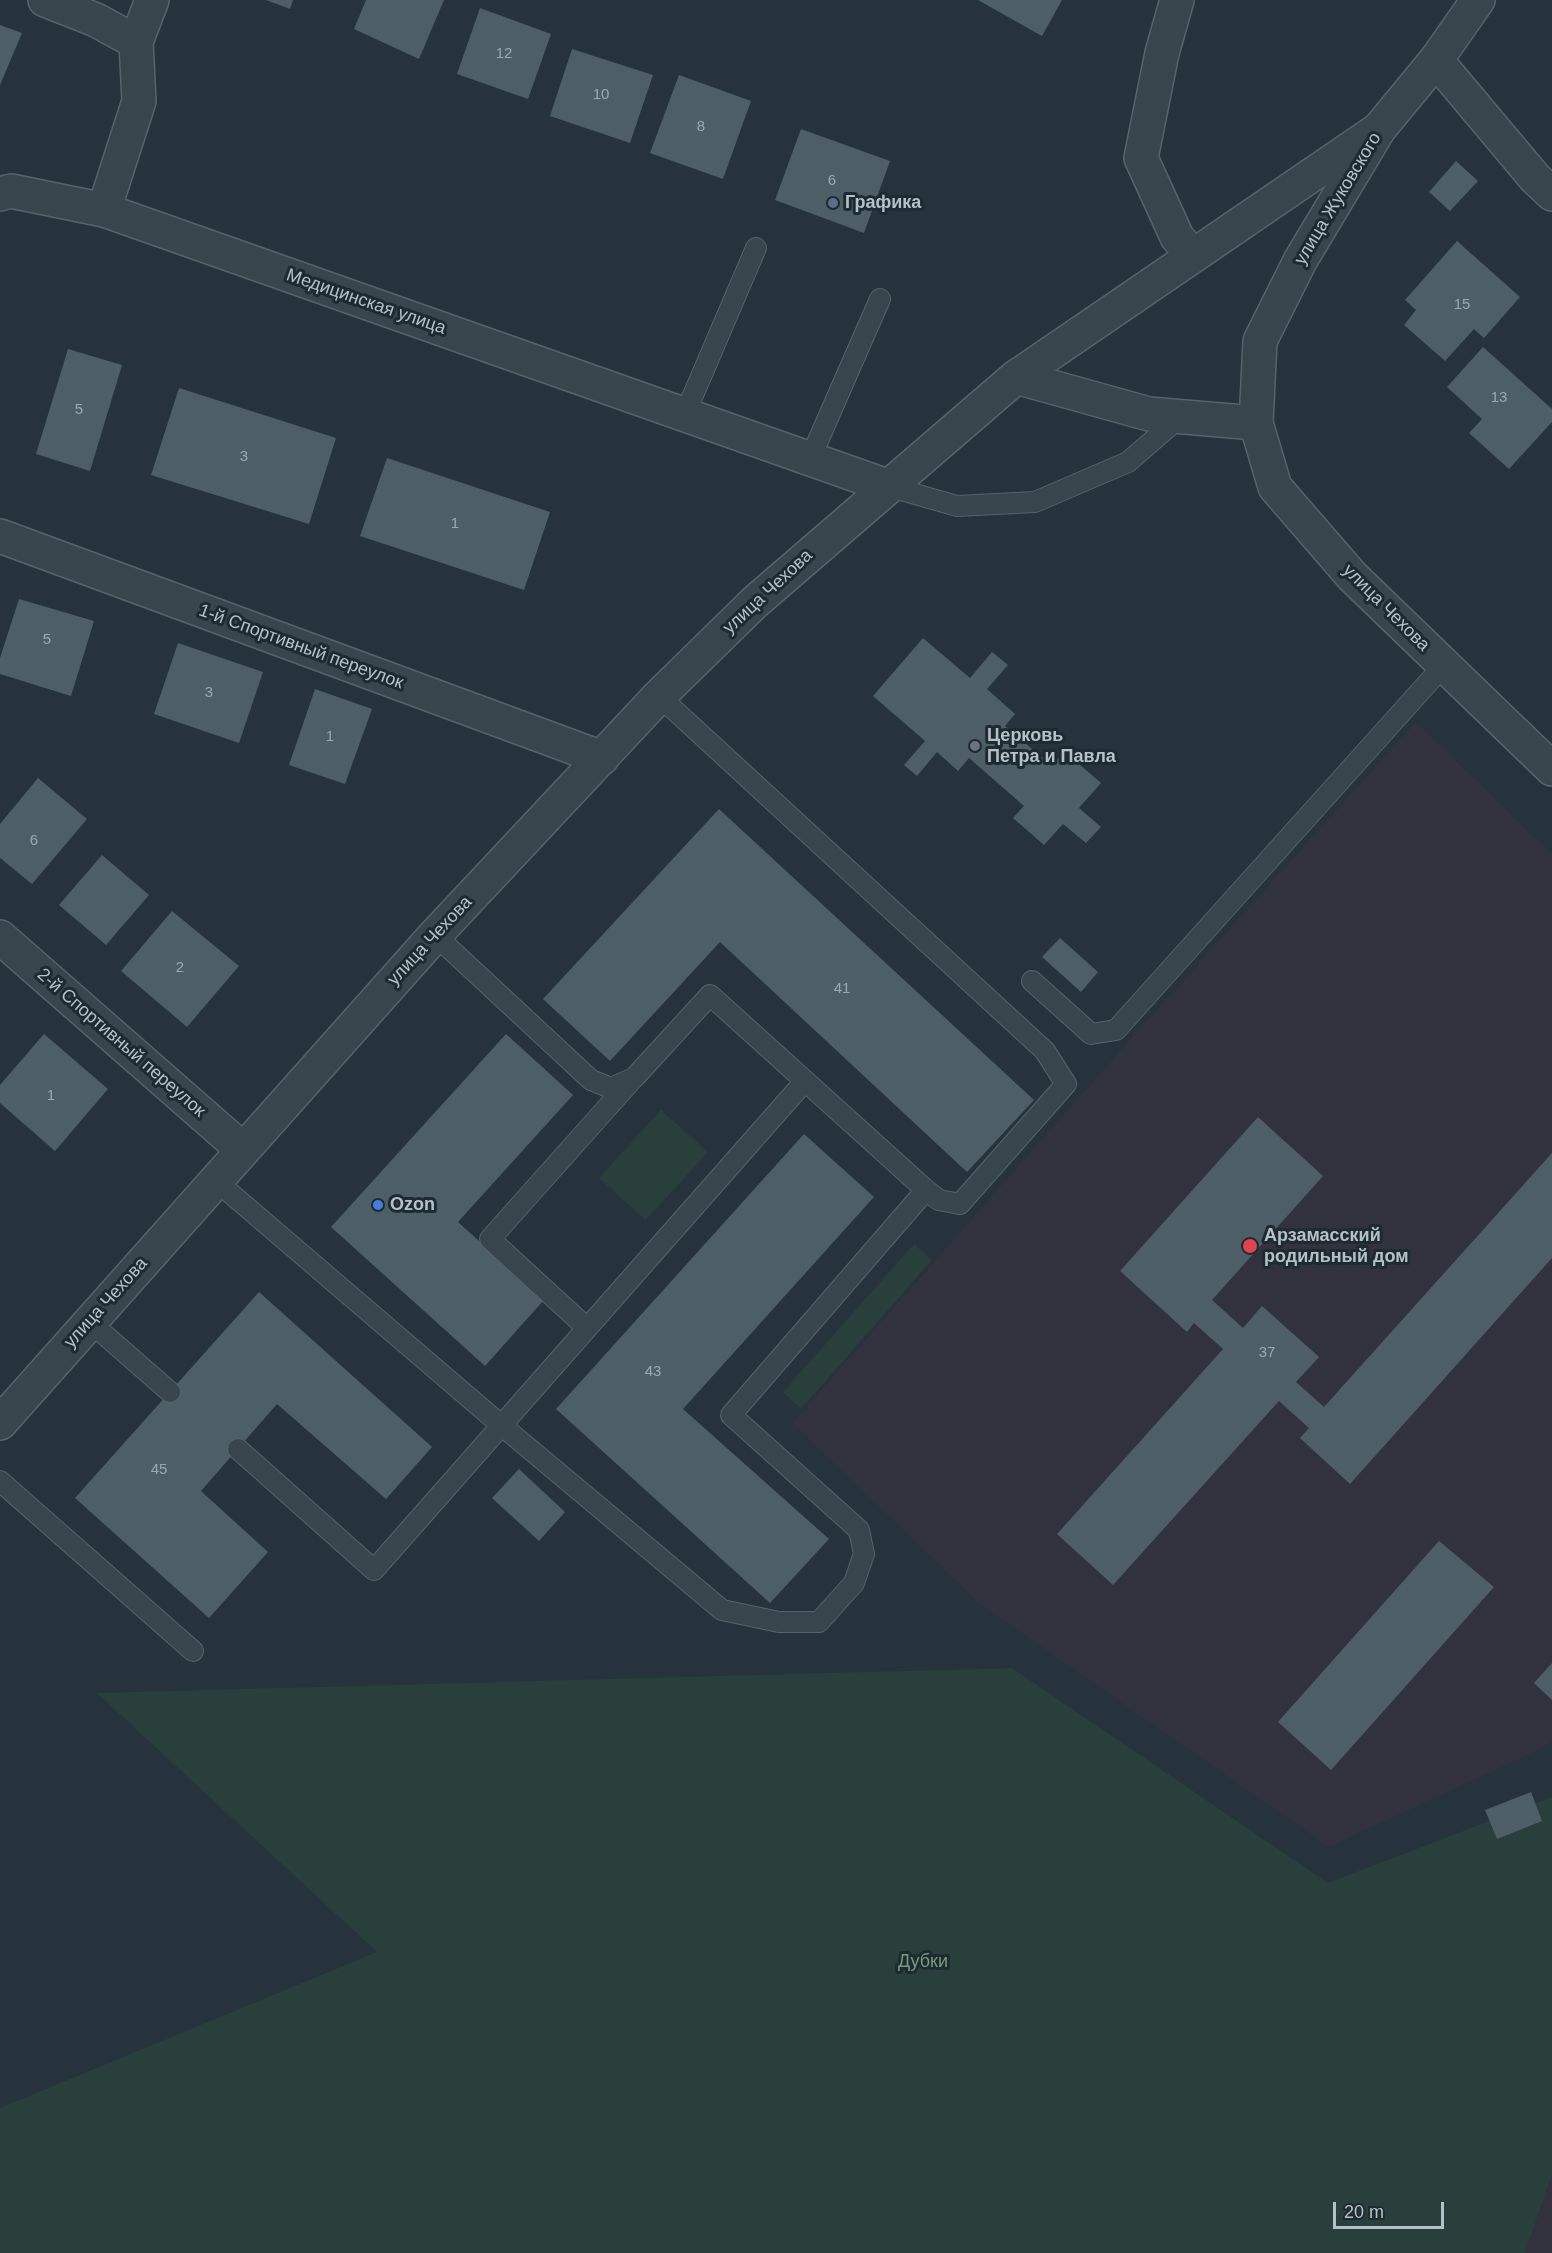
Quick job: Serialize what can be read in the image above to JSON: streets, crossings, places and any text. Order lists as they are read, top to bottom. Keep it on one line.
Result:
{"streets":{"street":["улица Жуковского","Медицинская улица","улица Чехова","1-й Спортивный переулок","2-й Спортивный переулок"]},"crossings":[["улица Жуковского","улица Чехова"],["Медицинская улица","улица Чехова"],["улица Чехова","1-й Спортивный переулок"],["улица Чехова","2-й Спортивный переулок"]],"parks":["Дубки"],"places":["Графика","Церковь Петра и Павла","Ozon","Арзамасский родильный дом"],"house_numbers":["12","10","8","6","15","13","5","3","1","5","3","1","6","2","41","1","37","43","45"],"scale_bar":"20 m"}
